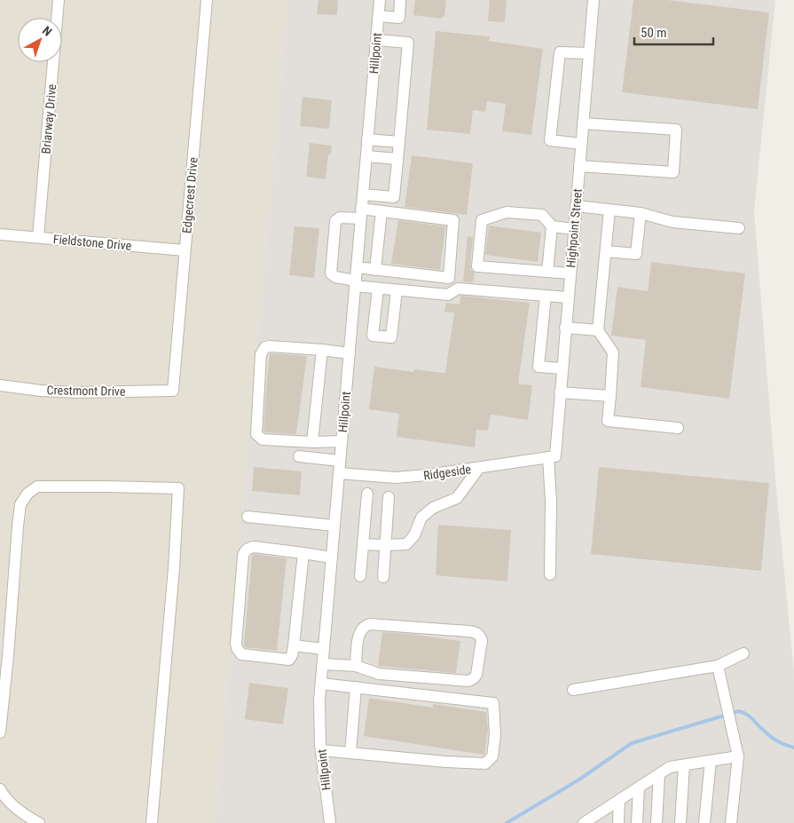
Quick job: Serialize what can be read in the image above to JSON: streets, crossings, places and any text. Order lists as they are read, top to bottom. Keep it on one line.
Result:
{"streets":{"street":["Hillpoint","Briarway Drive","Edgecrest Drive","Highpoint Street","Fieldstone Drive","Crestmont Drive","Ridgeside"]},"crossings":[["Hillpoint","Ridgeside"],["Briarway Drive","Fieldstone Drive"],["Edgecrest Drive","Fieldstone Drive"],["Edgecrest Drive","Crestmont Drive"],["Highpoint Street","Ridgeside"]],"scale_bar":"50 m","north":"top right"}
